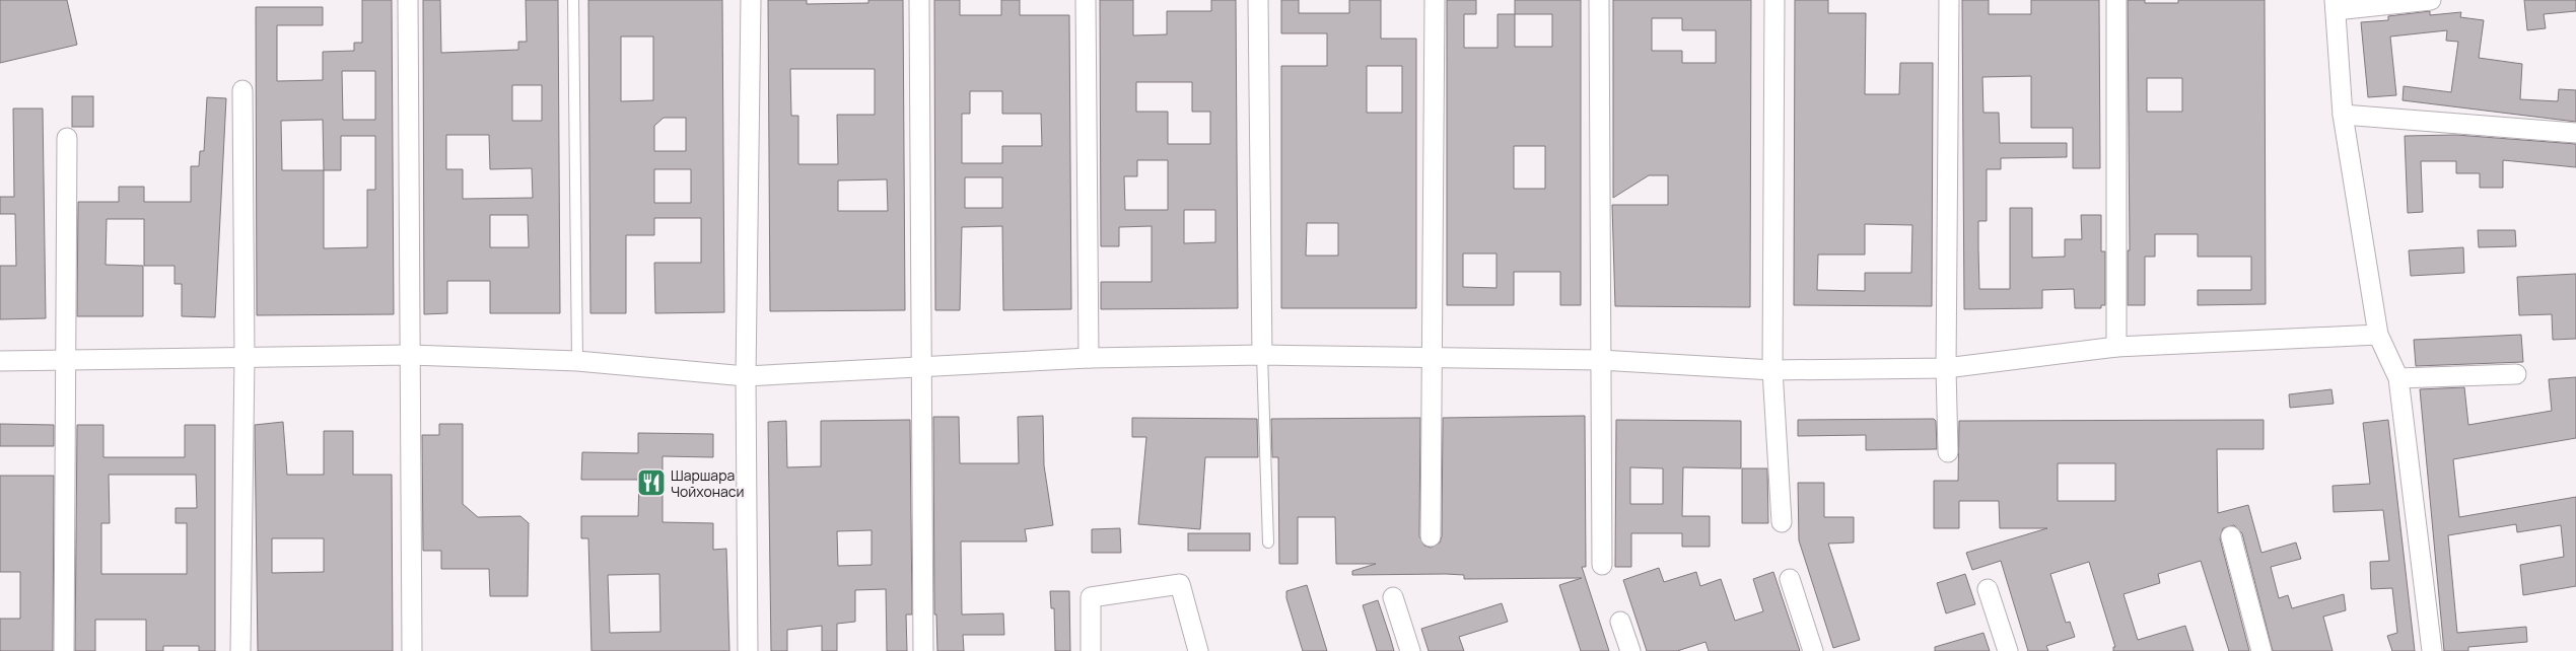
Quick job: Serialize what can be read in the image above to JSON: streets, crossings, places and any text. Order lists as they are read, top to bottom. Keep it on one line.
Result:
{"places":{"restaurant":["Шаршара Чойхонаси"]}}
